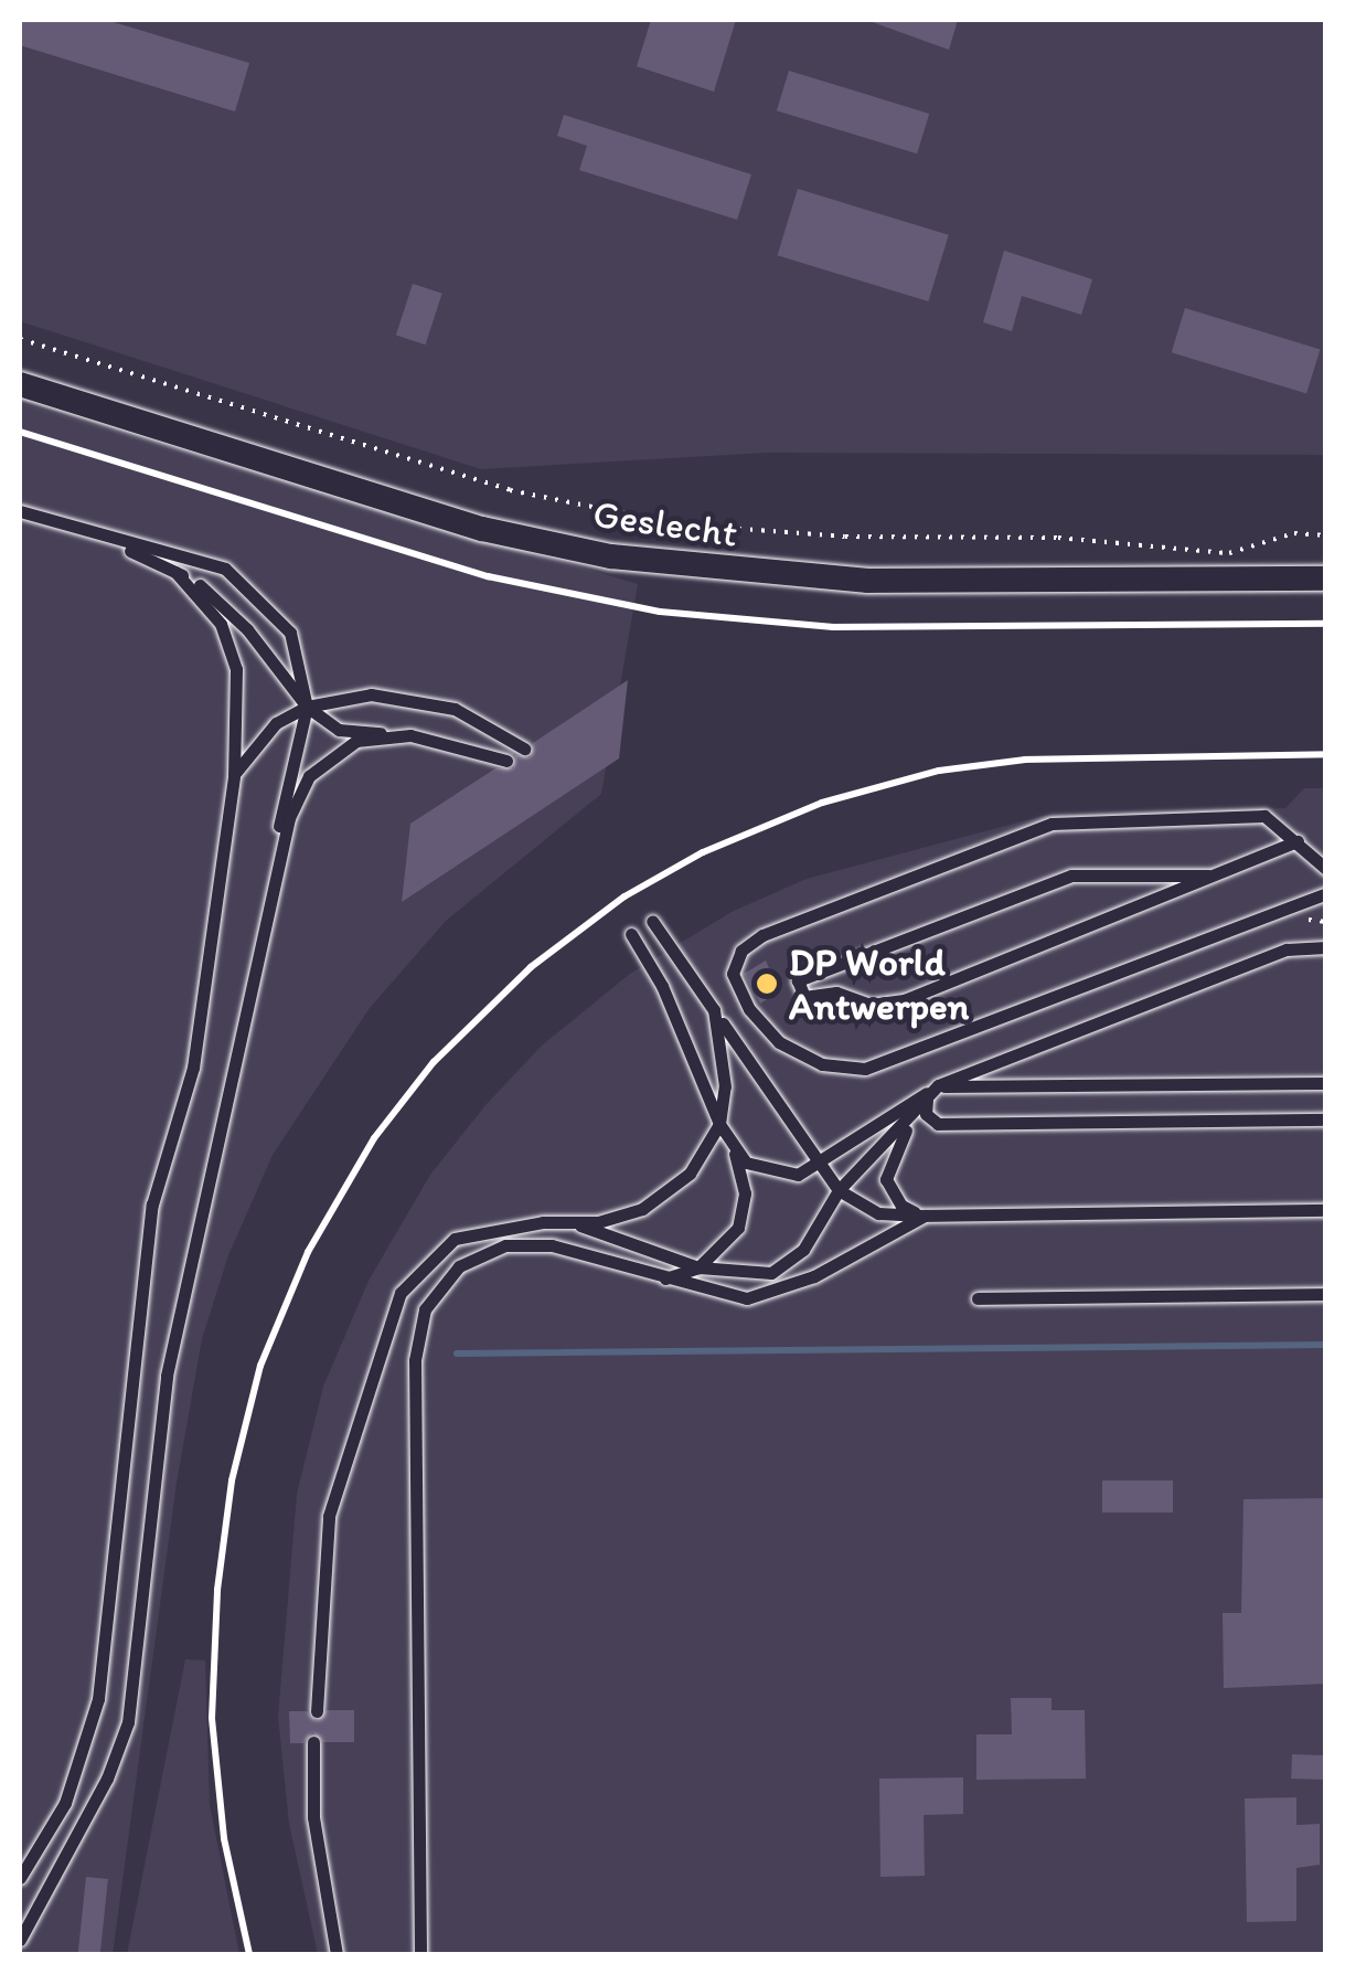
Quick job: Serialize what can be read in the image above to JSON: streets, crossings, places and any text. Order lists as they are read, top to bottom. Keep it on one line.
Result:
{"streets":{"street":["Geslecht"]},"places":["DP World Antwerpen"]}
